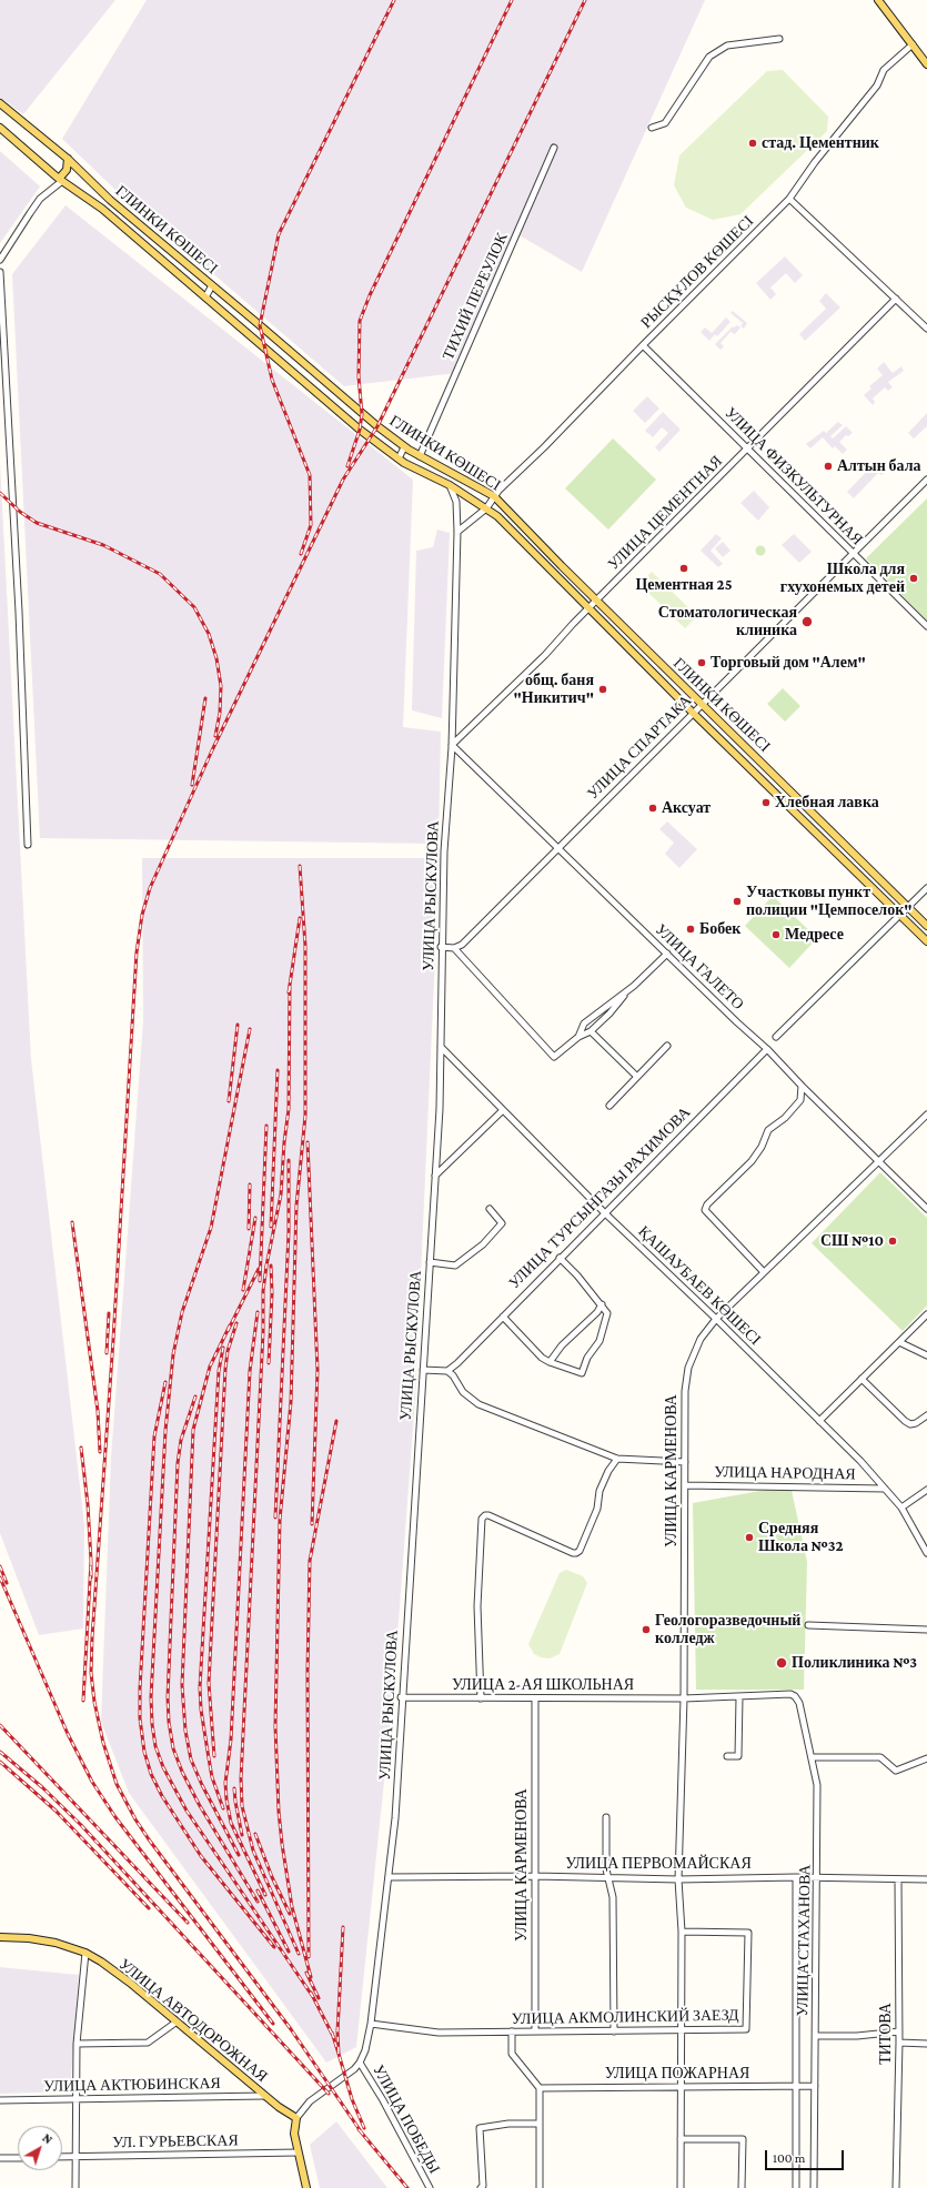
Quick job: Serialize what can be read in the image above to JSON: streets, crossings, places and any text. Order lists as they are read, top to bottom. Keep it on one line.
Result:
{"streets":{"main road":["ГЛИНКИ КӨШЕСІ","УЛИЦА АВТОДОРОЖНАЯ"],"street":["РЫСҚҰЛОВ КӨШЕСІ","ТИХИЙ ПЕРЕУЛОК","УЛИЦА ФИЗКУЛЬТУРНАЯ","УЛИЦА ЦЕМЕНТНАЯ","УЛИЦА СПАРТАКА","УЛИЦА РЫСКУЛОВА","УЛИЦА ГАЛЕТО","УЛИЦА ТУРСЫНГАЗЫ РАХИМОВА","ҚАШАУБАЕВ КӨШЕСІ","УЛИЦА КАРМЕНОВА","УЛИЦА НАРОДНАЯ","УЛИЦА 2-АЯ ШКОЛЬНАЯ","УЛИЦА ПЕРВОМАЙСКАЯ","УЛИЦА СТАХАНОВА","УЛИЦА АКМОЛИНСКИЙ ЗАЕЗД","ТИТОВА","УЛИЦА ПОЖАРНАЯ","УЛИЦА АКТЮБИНСКАЯ","УЛИЦА ПОБЕДЫ","УЛ. ГУРЬЕВСКАЯ"]},"crossings":[["ГЛИНКИ КӨШЕСІ","РЫСҚҰЛОВ КӨШЕСІ"],["ГЛИНКИ КӨШЕСІ","ТИХИЙ ПЕРЕУЛОК"],["ГЛИНКИ КӨШЕСІ","УЛИЦА ЦЕМЕНТНАЯ"],["ГЛИНКИ КӨШЕСІ","УЛИЦА СПАРТАКА"],["ГЛИНКИ КӨШЕСІ","УЛИЦА РЫСКУЛОВА"],["РЫСҚҰЛОВ КӨШЕСІ","УЛИЦА ФИЗКУЛЬТУРНАЯ"],["УЛИЦА ФИЗКУЛЬТУРНАЯ","УЛИЦА ЦЕМЕНТНАЯ"],["УЛИЦА ФИЗКУЛЬТУРНАЯ","УЛИЦА СПАРТАКА"],["УЛИЦА ЦЕМЕНТНАЯ","УЛИЦА РЫСКУЛОВА"],["УЛИЦА ЦЕМЕНТНАЯ","УЛИЦА ГАЛЕТО"],["УЛИЦА СПАРТАКА","УЛИЦА ГАЛЕТО"],["УЛИЦА РЫСКУЛОВА","УЛИЦА ГАЛЕТО"],["УЛИЦА РЫСКУЛОВА","ҚАШАУБАЕВ КӨШЕСІ"],["УЛИЦА РЫСКУЛОВА","УЛИЦА 2-АЯ ШКОЛЬНАЯ"],["УЛИЦА РЫСКУЛОВА","УЛИЦА ПЕРВОМАЙСКАЯ"],["УЛИЦА РЫСКУЛОВА","УЛИЦА АКМОЛИНСКИЙ ЗАЕЗД"],["УЛИЦА РЫСКУЛОВА","УЛИЦА ПОБЕДЫ"],["УЛИЦА ГАЛЕТО","УЛИЦА ТУРСЫНГАЗЫ РАХИМОВА"],["УЛИЦА ГАЛЕТО","УЛИЦА КАРМЕНОВА"],["УЛИЦА ТУРСЫНГАЗЫ РАХИМОВА","ҚАШАУБАЕВ КӨШЕСІ"],["ҚАШАУБАЕВ КӨШЕСІ","УЛИЦА КАРМЕНОВА"],["ҚАШАУБАЕВ КӨШЕСІ","УЛИЦА НАРОДНАЯ"],["УЛИЦА КАРМЕНОВА","УЛИЦА НАРОДНАЯ"],["УЛИЦА КАРМЕНОВА","УЛИЦА 2-АЯ ШКОЛЬНАЯ"],["УЛИЦА КАРМЕНОВА","УЛИЦА ПЕРВОМАЙСКАЯ"],["УЛИЦА КАРМЕНОВА","УЛИЦА АКМОЛИНСКИЙ ЗАЕЗД"],["УЛИЦА КАРМЕНОВА","УЛИЦА ПОЖАРНАЯ"],["УЛИЦА 2-АЯ ШКОЛЬНАЯ","УЛИЦА СТАХАНОВА"],["УЛИЦА ПЕРВОМАЙСКАЯ","УЛИЦА СТАХАНОВА"],["УЛИЦА ПЕРВОМАЙСКАЯ","ТИТОВА"],["УЛИЦА СТАХАНОВА","УЛИЦА ПОЖАРНАЯ"],["УЛИЦА АВТОДОРОЖНАЯ","УЛИЦА АКТЮБИНСКАЯ"]],"places":["стад. Цементник","Алтын бала","Цементная 25","Школа для гхухонемых детей","Стоматологическая клиника","Торговый дом \"Алем\"","общ. баня \"Никитич\"","Хлебная лавка","Аксуат","Участковы пункт полиции \"Цемпоселок\"","Бобек","Медресе","СШ №10","Средняя Школа №32","Геологоразведочный колледж","Поликлиника №3"],"scale_bar":"100 m","north":"top right"}
